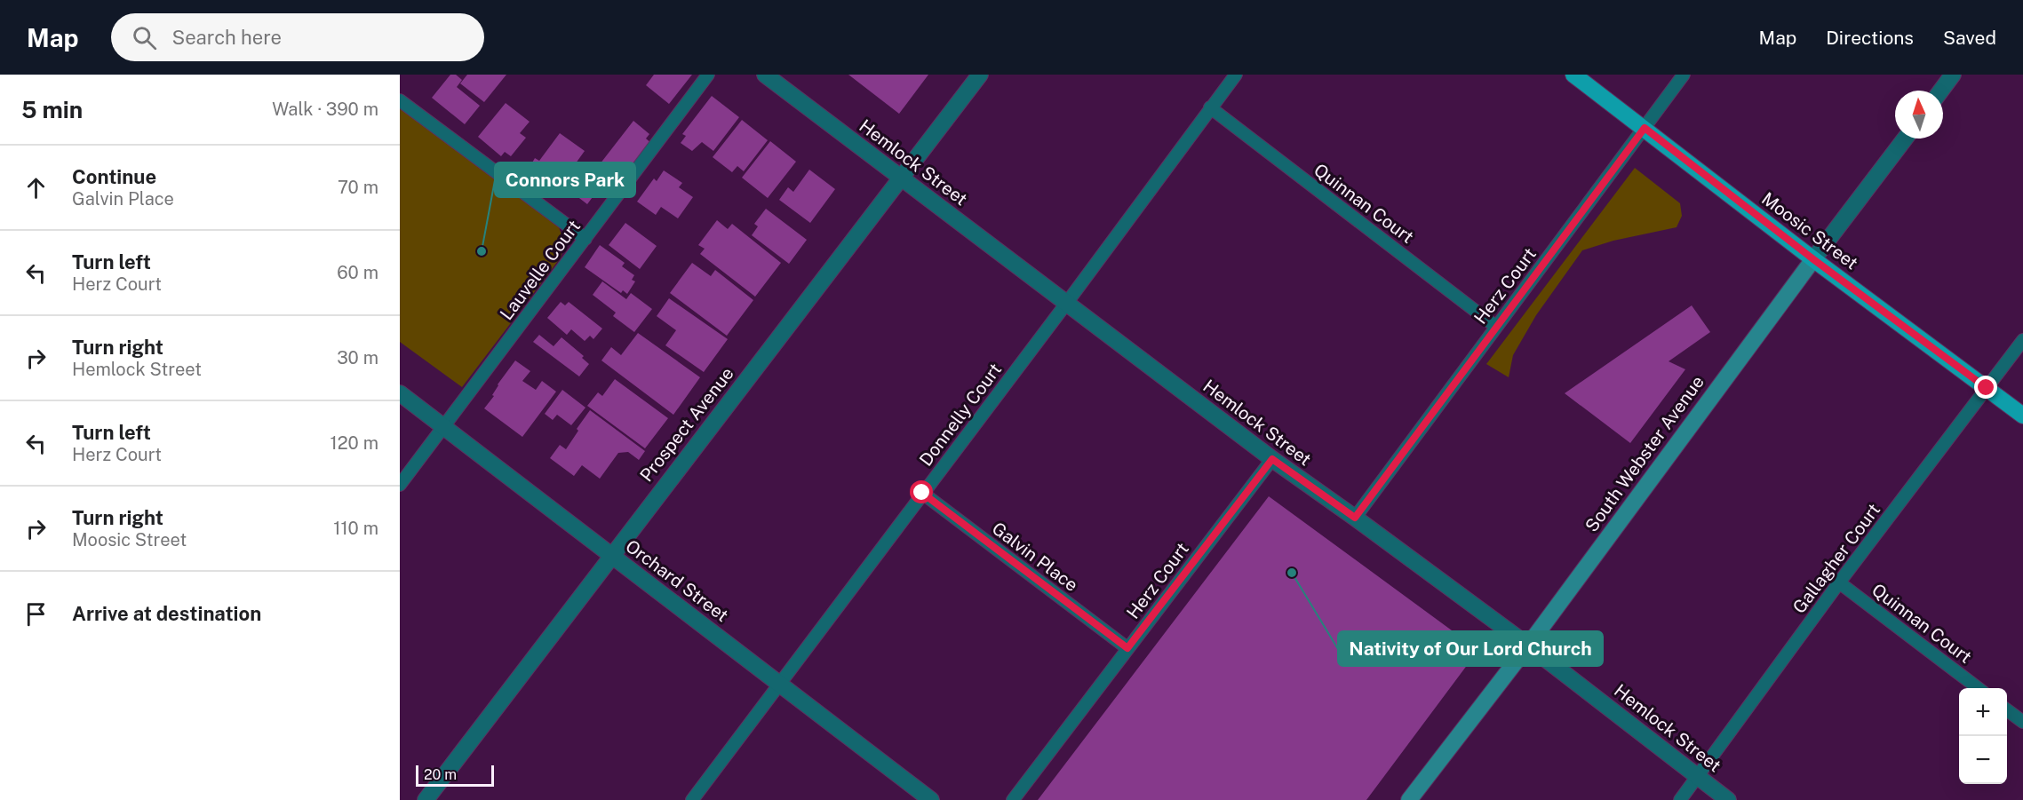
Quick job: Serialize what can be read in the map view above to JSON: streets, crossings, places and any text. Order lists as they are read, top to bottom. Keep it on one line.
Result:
{"streets":{"main road":["Moosic Street"],"street":["Hemlock Street","Prospect Avenue","South Webster Avenue","Orchard Street"],"lane":["Quinnan Court","Lauvelle Court","Herz Court","Donnelly Court","Galvin Place","Gallagher Court"]},"crossings":[["Hemlock Street","Herz Court"],["Hemlock Street","Donnelly Court"],["Hemlock Street","Prospect Avenue"],["Hemlock Street","South Webster Avenue"],["Hemlock Street","Gallagher Court"],["Quinnan Court","Herz Court"],["Quinnan Court","Donnelly Court"],["Quinnan Court","Gallagher Court"],["Moosic Street","Herz Court"],["Moosic Street","South Webster Avenue"],["Moosic Street","Gallagher Court"],["Lauvelle Court","Orchard Street"],["Herz Court","Galvin Place"],["Donnelly Court","Galvin Place"],["Donnelly Court","Orchard Street"],["Prospect Avenue","Orchard Street"]],"places":["Connors Park","Nativity of Our Lord Church"],"scale_bar":"20 m","north":"top","page":{"header":"Map","search":"Search here","nav":["Map","Directions","Saved"],"heading":["5 min","Walk · 390 m"],"list":[["Continue","Galvin Place","70 m"],["Turn left","Herz Court","60 m"],["Turn right","Hemlock Street","30 m"],["Turn left","Herz Court","120 m"],["Turn right","Moosic Street","110 m"],"Arrive at destination"],"map_buttons":["+","−"],"scale":"20 m"}}
